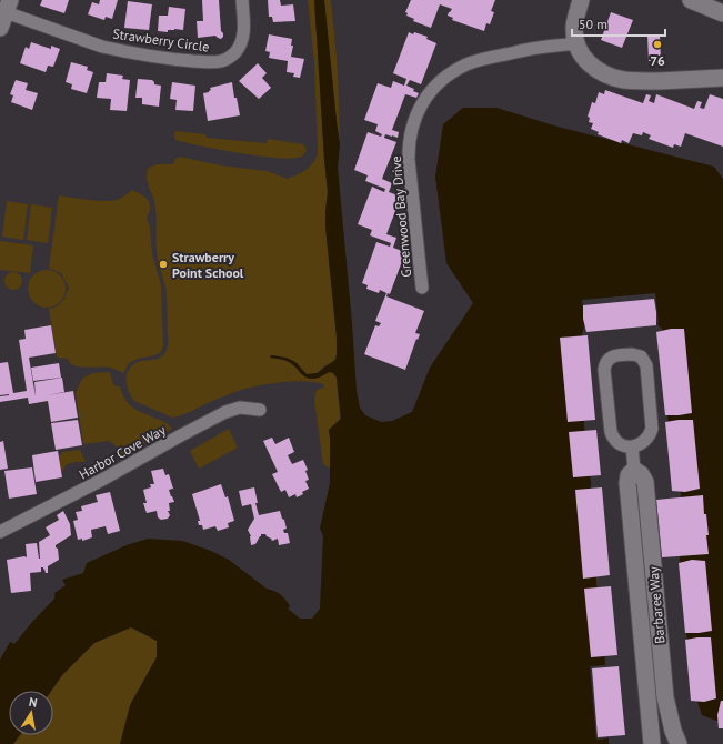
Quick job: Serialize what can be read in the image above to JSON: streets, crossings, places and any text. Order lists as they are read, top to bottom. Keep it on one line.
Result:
{"streets":{"street":["Strawberry Circle","Greenwood Bay Drive","Harbor Cove Way","Barbaree Way"]},"places":["76","Strawberry Point School"],"scale_bar":"50 m","north":"top"}
